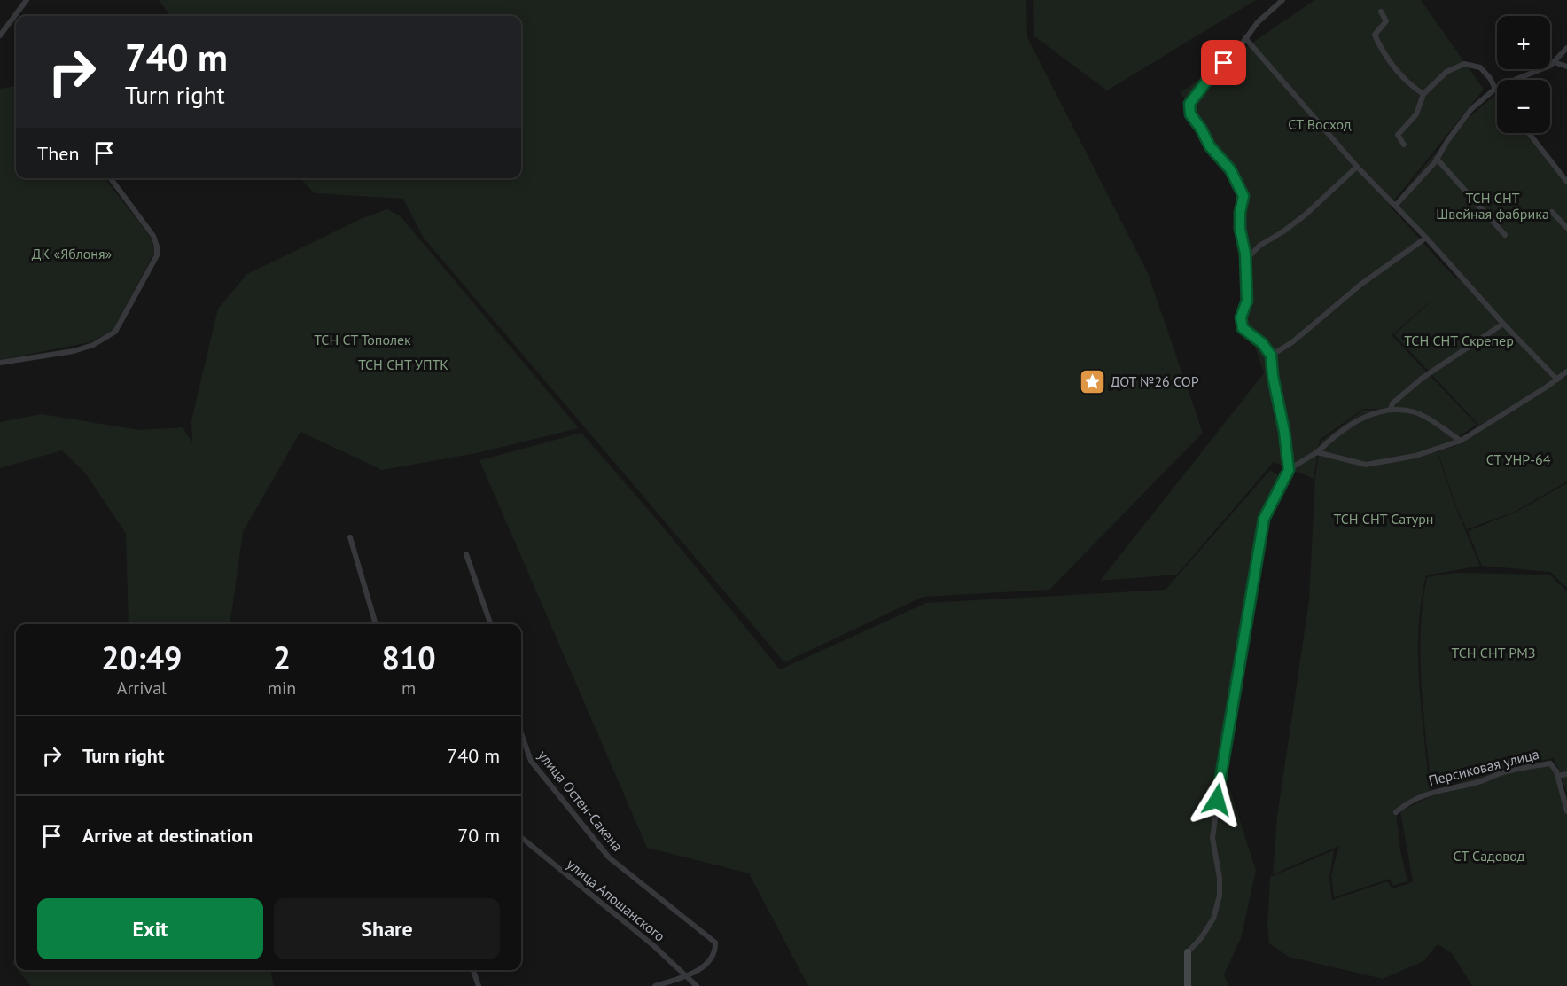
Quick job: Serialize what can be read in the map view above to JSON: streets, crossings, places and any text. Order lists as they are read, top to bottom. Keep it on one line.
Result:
{"streets":{"street":["Персиковая улица","улица Остен-Сакена","улица Апошанского"]},"crossings":[["улица Остен-Сакена","улица Апошанского"]],"parks":["СТ Восход","ТСН СНТ Швейная фабрика","ДК «Яблоня»","ТСН СТ Тополек","ТСН СНТ Скрепер","ТСН СНТ УПТК","СТ УНР-64","ТСН СНТ Сатурн","ТСН СНТ РМЗ","СТ Садовод"],"places":{"place":["ДОТ №26 СОР"]},"page":{"map_buttons":["+","−"],"turn":["740 m","Turn right"],"then":"Then","eta":["20:49","Arrival","2","min","810","m"],"list":[{"name":"Turn right","value":"740 m"},{"name":"Arrive at destination","value":"70 m"}],"buttons":["Exit","Share"]}}
